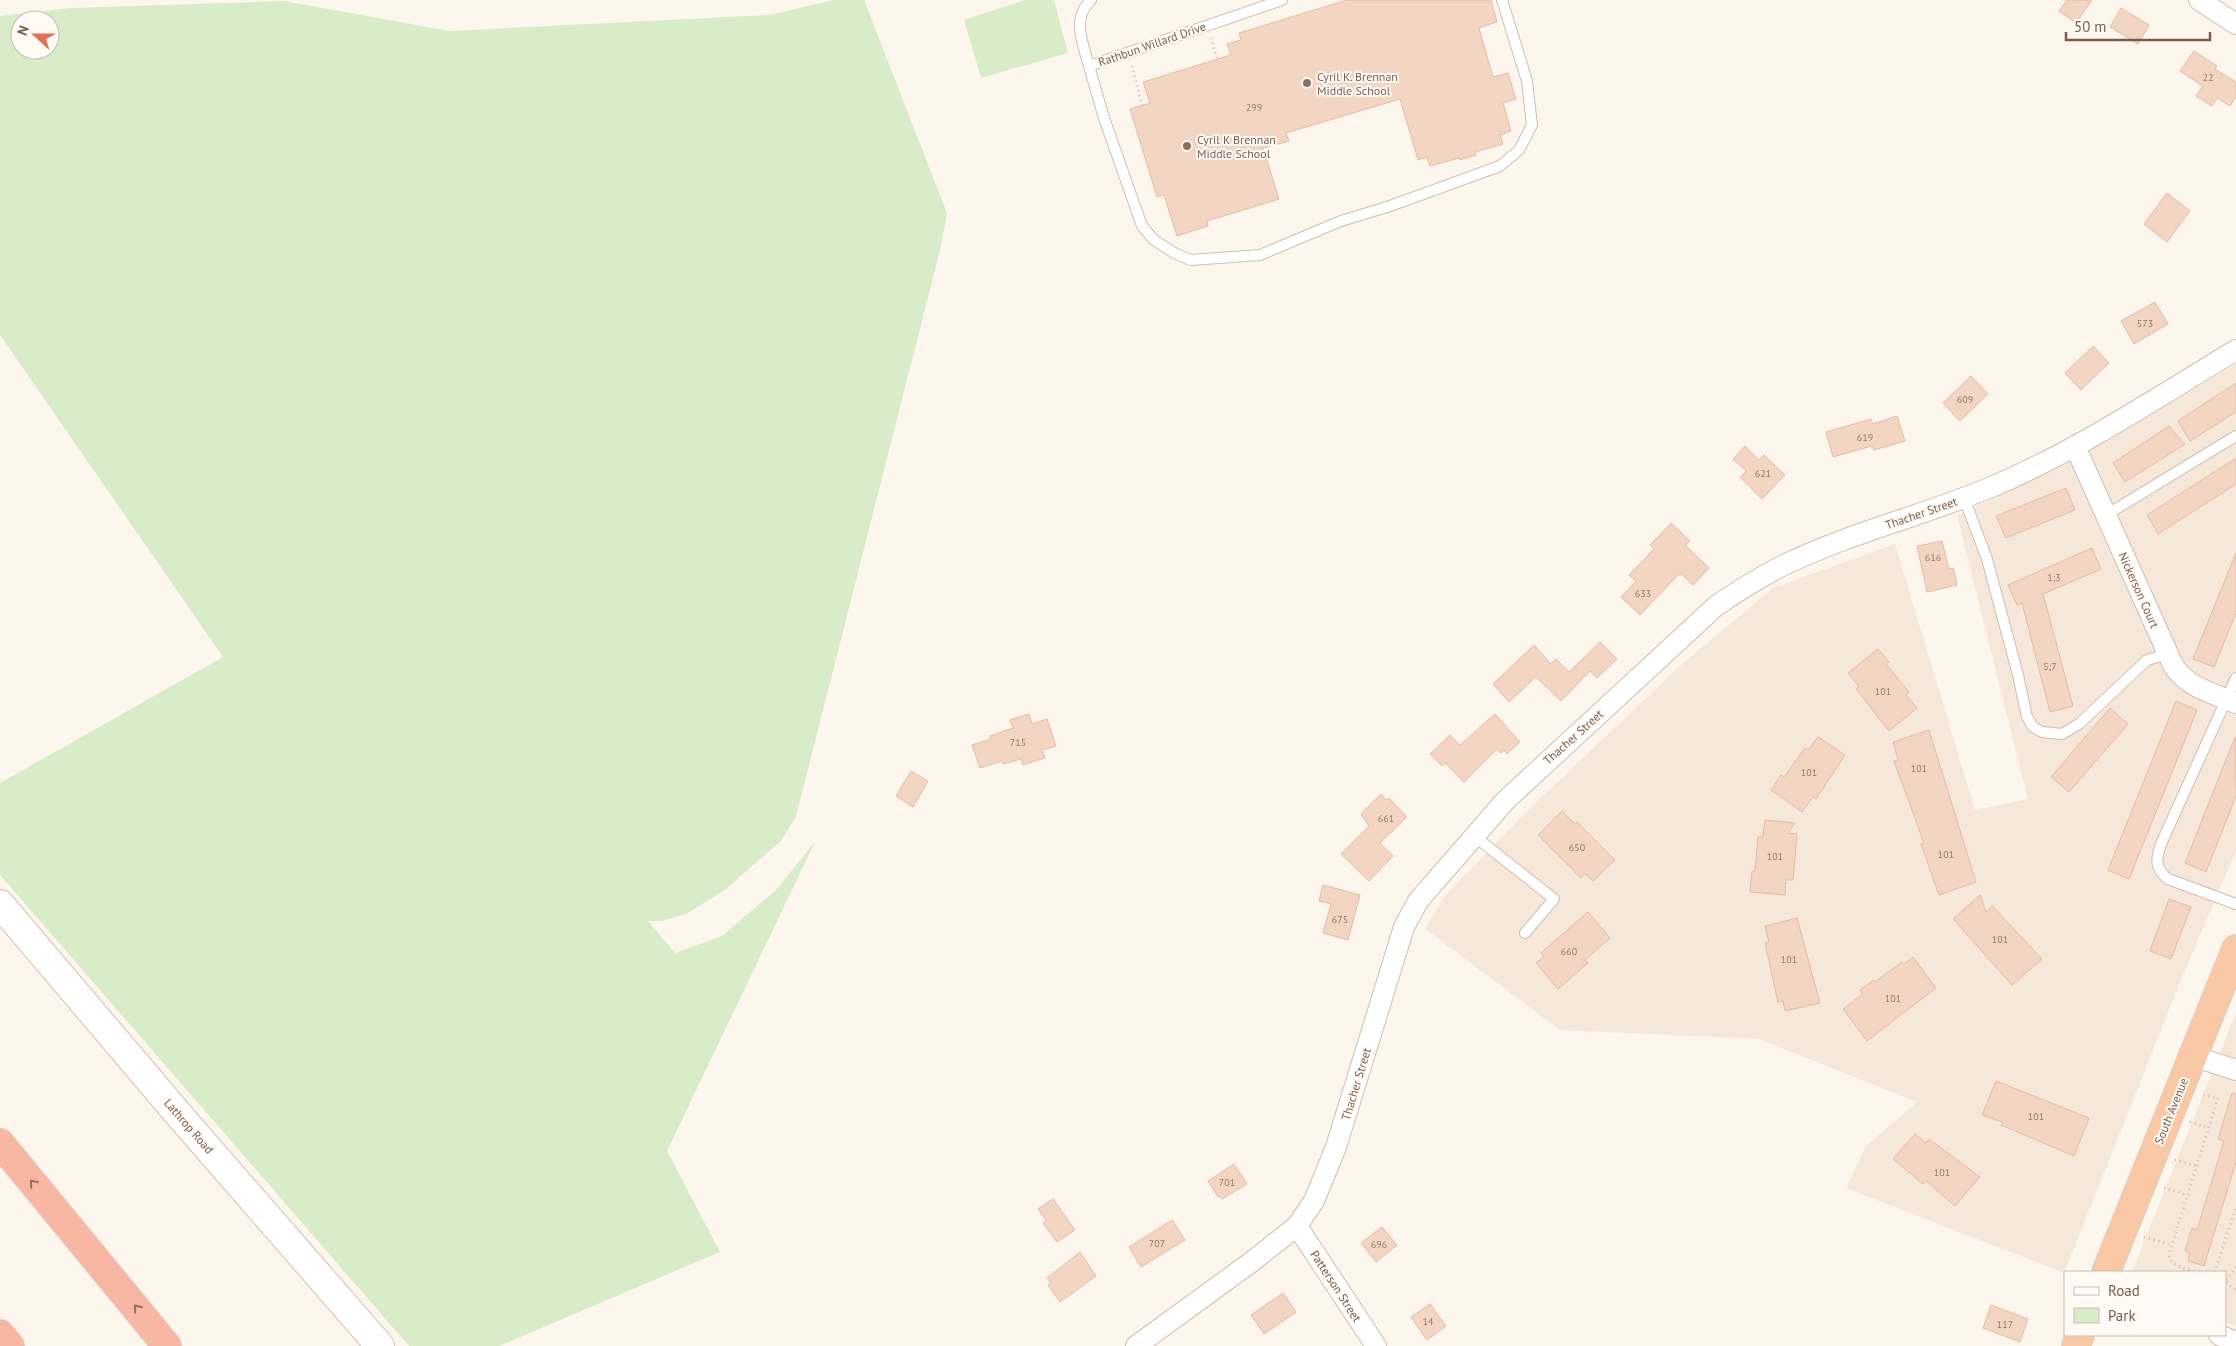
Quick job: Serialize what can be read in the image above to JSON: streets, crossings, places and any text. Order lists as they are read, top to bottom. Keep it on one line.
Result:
{"streets":{"highway":["South Avenue"],"main road":["Lathrop Road"],"street":["Thacher Street","Nickerson Court","Patterson Street"],"lane":["Rathbun Willard Drive"]},"crossings":[["Thacher Street","Nickerson Court"],["Thacher Street","Patterson Street"]],"places":["Cyril K. Brennan Middle School","Cyril K Brennan Middle School"],"house_numbers":["22","299","573","609","619","621","616","1;3","633","5;7","101","715","101","101","661","650","101","101","675","101","660","101","101","101","101","701","707","696","14","117"],"legend":["Road","Park"],"scale_bar":"50 m","north":"left"}
